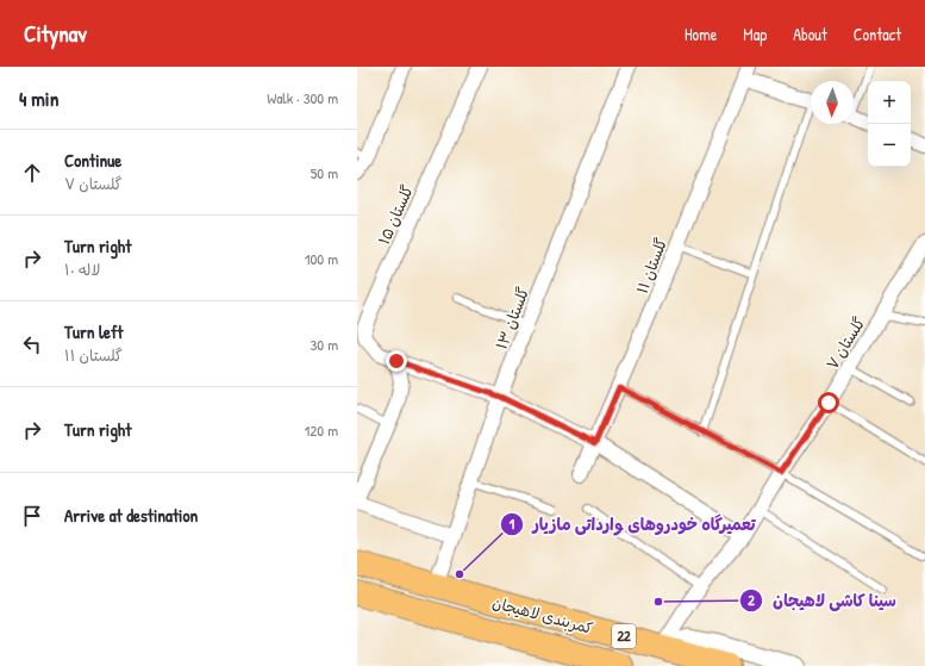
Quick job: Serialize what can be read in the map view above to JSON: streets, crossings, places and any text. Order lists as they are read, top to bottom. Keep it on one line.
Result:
{"streets":{"highway":["کمربندی لاهیجان","22"],"street":["گلستان ۱۵","گلستان ۱۱","گلستان ۱۳","گلستان ۷"]},"crossings":[["گلستان ۱۳","کمربندی لاهیجان"],["گلستان ۷","کمربندی لاهیجان"]],"places":["تعمیرگاه خودروهای وارداتی مازیار","سینا کاشی لاهیجان"],"north":"bottom","page":{"header":"Citynav","nav":["Home","Map","About","Contact"],"heading":["4 min","Walk · 300 m"],"map_buttons":["+","−"],"list":[["Continue","گلستان ۷","50 m"],["Turn right","لاله ۱۰","100 m"],["Turn left","گلستان ۱۱","30 m"],["Turn right","120 m"],"Arrive at destination"]}}
